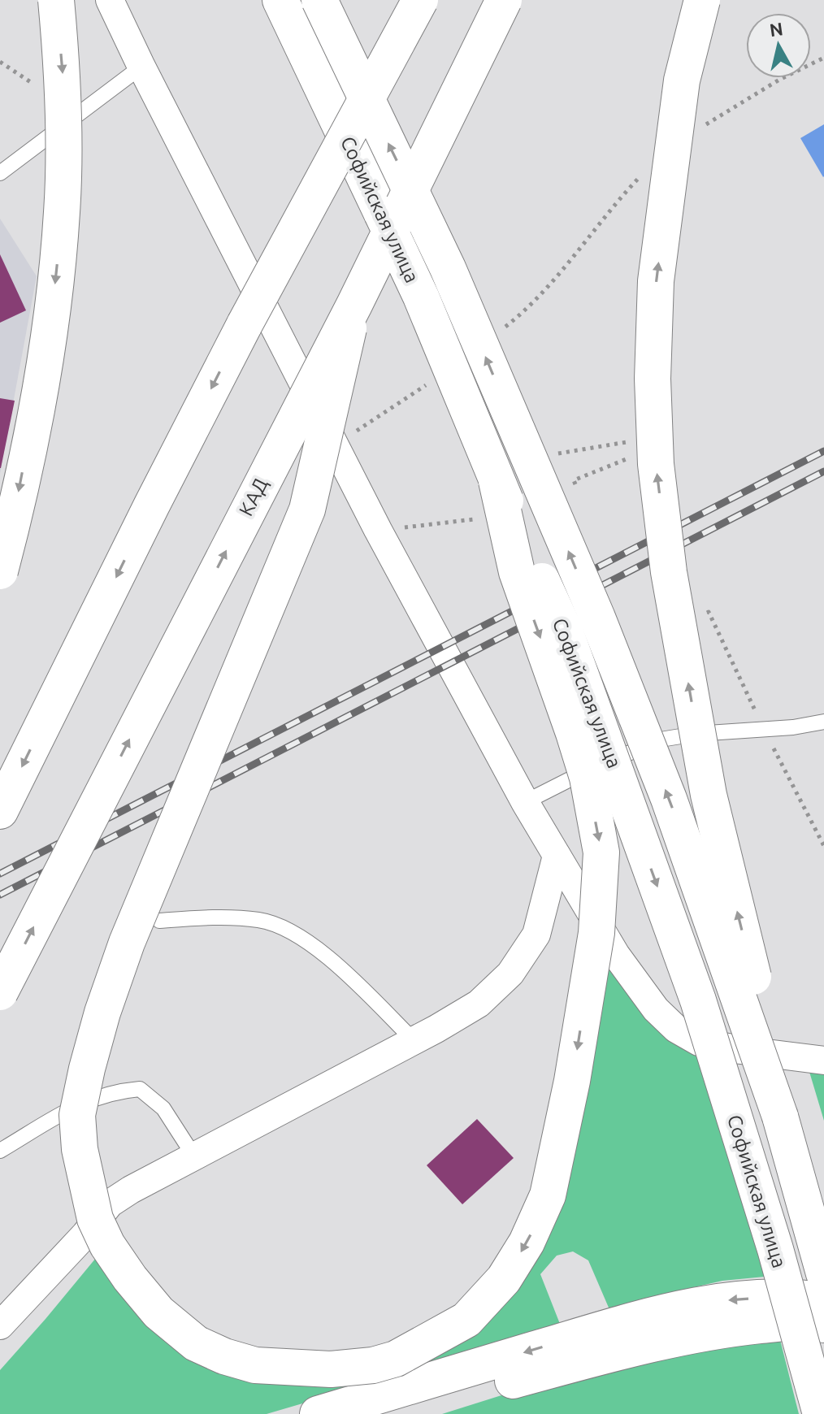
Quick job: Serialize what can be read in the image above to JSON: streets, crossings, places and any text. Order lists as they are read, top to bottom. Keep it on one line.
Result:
{"streets":{"main road":["Софийская улица","КАД"]},"north":"top"}
